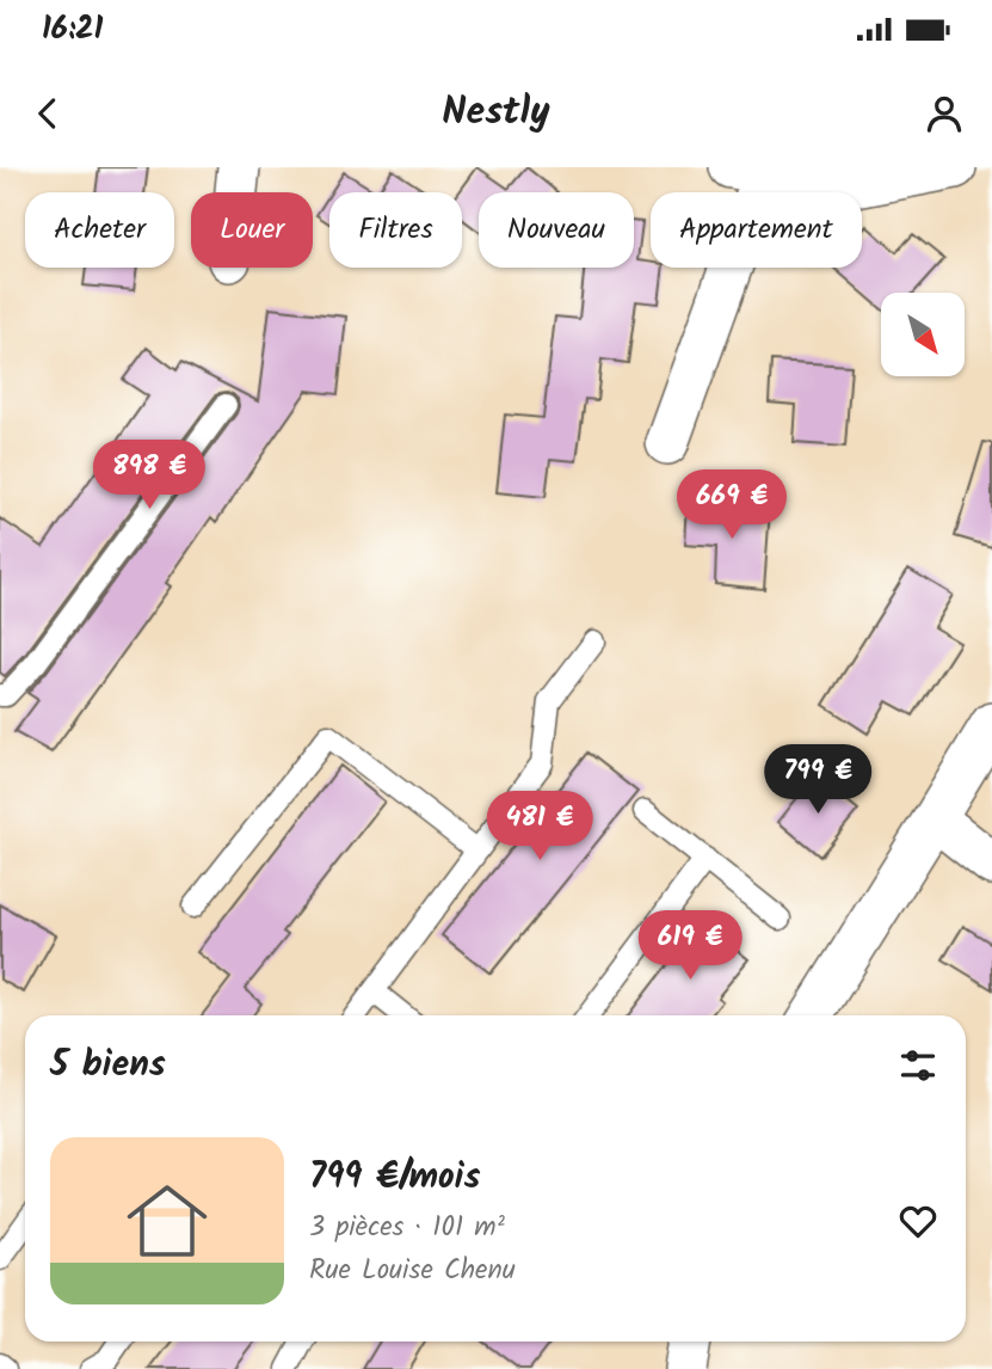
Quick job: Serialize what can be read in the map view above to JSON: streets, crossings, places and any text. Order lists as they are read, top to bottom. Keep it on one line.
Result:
{"north":"bottom right","page":{"status":"16:21","header":"Nestly","chip":["Acheter","Louer","Filtres","Nouveau","Appartement"],"price":["898 €","669 €","799 €","481 €","619 €"],"heading":"5 biens","list":[{"name":"799 €/mois","note":"3 pièces · 101 m² · Rue Louise Chenu"}]}}
